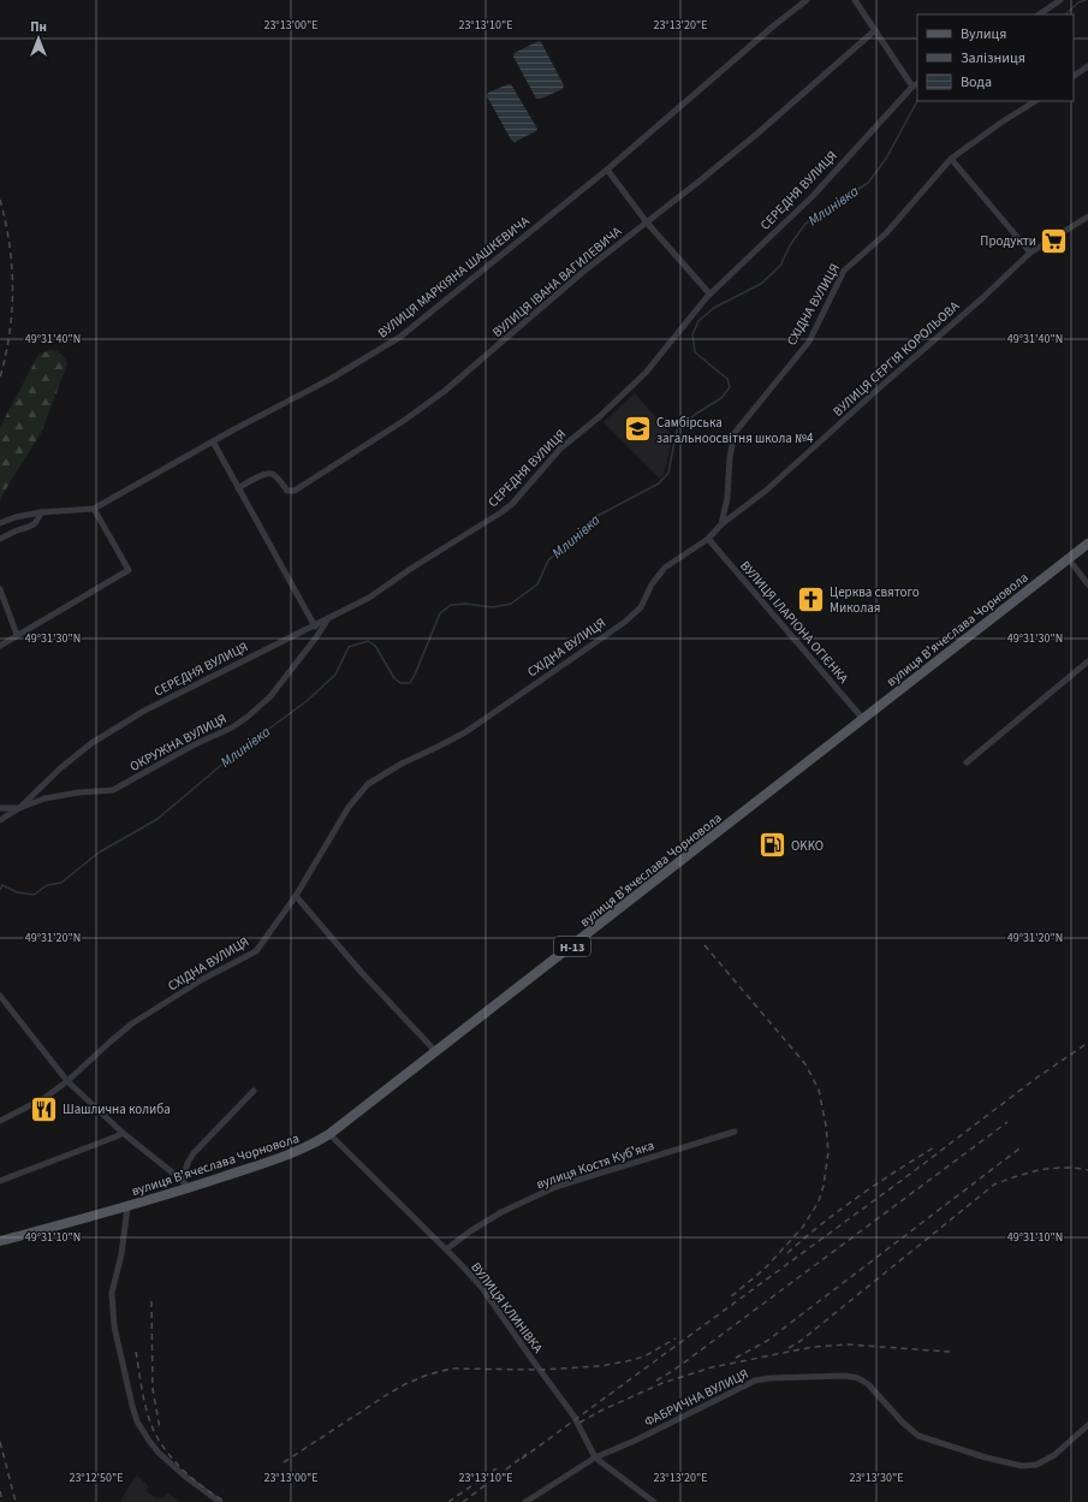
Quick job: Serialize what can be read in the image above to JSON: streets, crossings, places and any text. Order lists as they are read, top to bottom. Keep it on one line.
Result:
{"streets":{"main road":["вулиця Вʼячеслава Чорновола","Н-13"],"street":["СЕРЕДНЯ ВУЛИЦЯ","ВУЛИЦЯ МАРКІЯНА ШАШКЕВИЧА","ВУЛИЦЯ ІВАНА ВАГИЛЕВИЧА","СХІДНА ВУЛИЦЯ","ВУЛИЦЯ СЕРГІЯ КОРОЛЬОВА","ВУЛИЦЯ ІЛАРІОНА ОГІЄНКА","ОКРУЖНА ВУЛИЦЯ","вулиця Костя Кубʼяка","ВУЛИЦЯ КЛИНІВКА","ФАБРИЧНА ВУЛИЦЯ"]},"crossings":[["СЕРЕДНЯ ВУЛИЦЯ","ОКРУЖНА ВУЛИЦЯ"],["СХІДНА ВУЛИЦЯ","ВУЛИЦЯ СЕРГІЯ КОРОЛЬОВА"],["СХІДНА ВУЛИЦЯ","ВУЛИЦЯ ІЛАРІОНА ОГІЄНКА"],["ВУЛИЦЯ ІЛАРІОНА ОГІЄНКА","вулиця Вʼячеслава Чорновола"],["вулиця Вʼячеслава Чорновола","ВУЛИЦЯ КЛИНІВКА"],["вулиця Костя Кубʼяка","ВУЛИЦЯ КЛИНІВКА"],["ВУЛИЦЯ КЛИНІВКА","ФАБРИЧНА ВУЛИЦЯ"]],"water":["Млинівка"],"places":{"supermarket":["Продукти"],"school or university":["Самбірська загальноосвітня школа №4"],"church":["Церква святого Миколая"],"fuel station":["OKKO"],"restaurant":["Шашлична колиба"]},"legend":["Вулиця","Залізниця","Вода"],"north":"top","coordinates":["23°13'00\"E","23°13'10\"E","23°13'20\"E","49°31'40\"N","49°31'30\"N","49°31'20\"N","49°31'10\"N","23°12'50\"E","23°13'30\"E"]}
